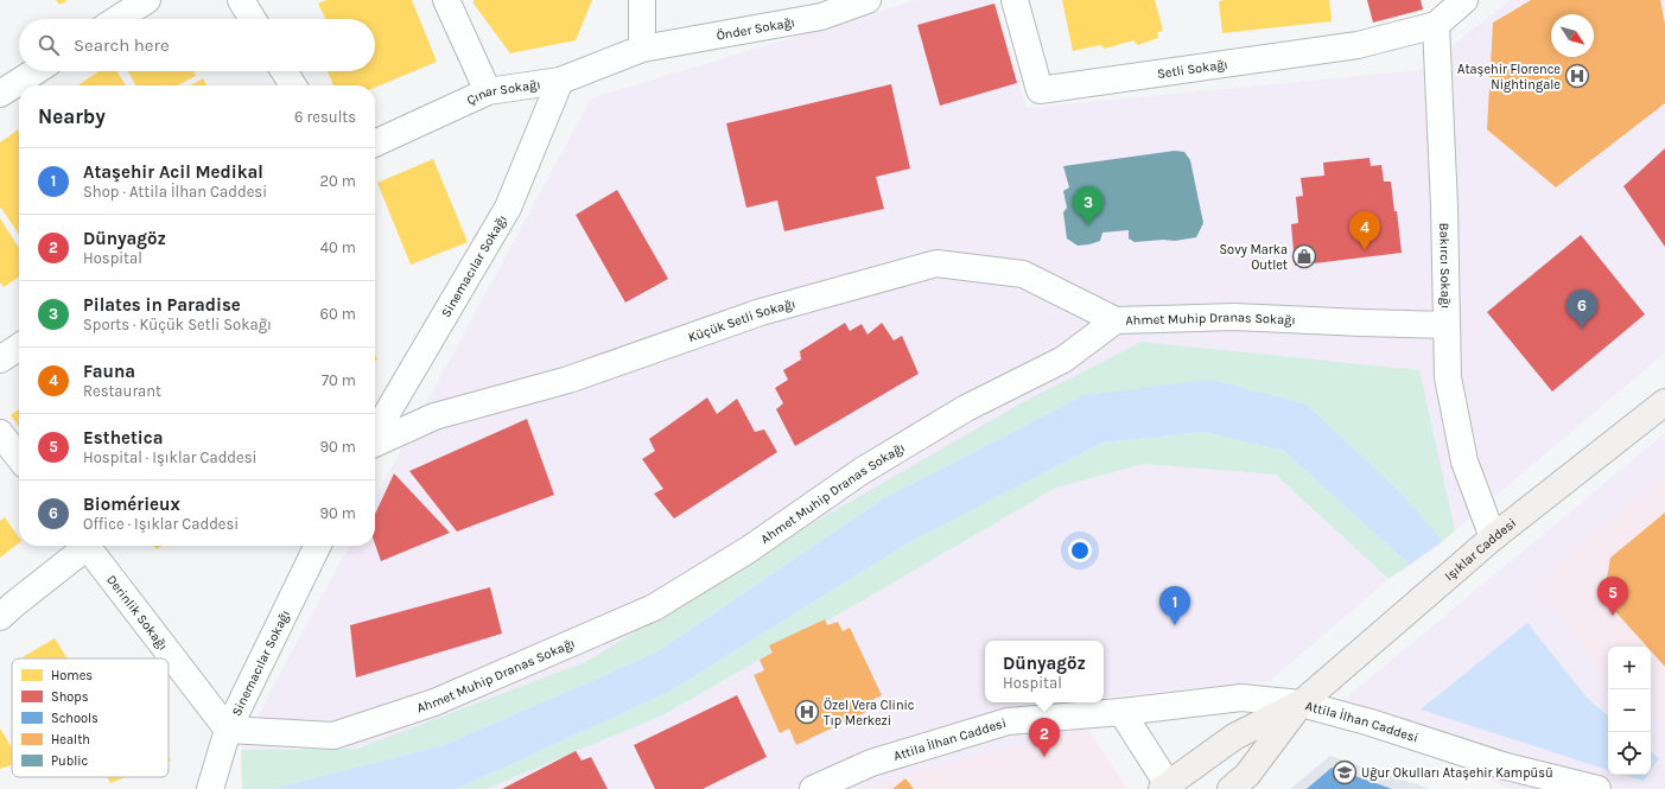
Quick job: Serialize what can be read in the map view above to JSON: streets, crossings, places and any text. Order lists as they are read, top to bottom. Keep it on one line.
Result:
{"streets":{"street":["Önder Sokağı","Setli Sokağı","Çınar Sokağı","Sinemacılar Sokağı","Bakırcı Sokağı","Küçük Setli Sokağı","Ahmet Muhip Dranas Sokağı","Işıklar Caddesi","Derinlik Sokağı","Attila İlhan Caddesi"]},"crossings":[["Önder Sokağı","Çınar Sokağı"],["Setli Sokağı","Bakırcı Sokağı"],["Çınar Sokağı","Sinemacılar Sokağı"],["Sinemacılar Sokağı","Ahmet Muhip Dranas Sokağı"],["Sinemacılar Sokağı","Derinlik Sokağı"],["Bakırcı Sokağı","Ahmet Muhip Dranas Sokağı"],["Bakırcı Sokağı","Işıklar Caddesi"],["Küçük Setli Sokağı","Ahmet Muhip Dranas Sokağı"],["Ahmet Muhip Dranas Sokağı","Derinlik Sokağı"],["Işıklar Caddesi","Attila İlhan Caddesi"]],"places":{"hospital":["Ataşehir Florence Nightingale","Özel Vera Clinic Tıp Merkezi"],"shop":["Sovy Marka Outlet"],"school or university":["Uğur Okulları Ataşehir Kampüsü"]},"legend":["Homes","Shops","Schools","Health","Public"],"north":"bottom right","page":{"search":"Search here","heading":["Nearby","6 results"],"list":[{"mark":"1","name":"Ataşehir Acil Medikal","note":"Shop · Attila İlhan Caddesi","value":"20 m"},{"mark":"2","name":"Dünyagöz","note":"Hospital","value":"40 m"},{"mark":"3","name":"Pilates in Paradise","note":"Sports · Küçük Setli Sokağı","value":"60 m"},{"mark":"4","name":"Fauna","note":"Restaurant","value":"70 m"},{"mark":"5","name":"Esthetica","note":"Hospital · Işıklar Caddesi","value":"90 m"},{"mark":"6","name":"Biomérieux","note":"Office · Işıklar Caddesi","value":"90 m"}],"pins":["3","4","6","5","1","2"],"popup":["Dünyagöz","Hospital"],"map_buttons":["+","−"]}}
